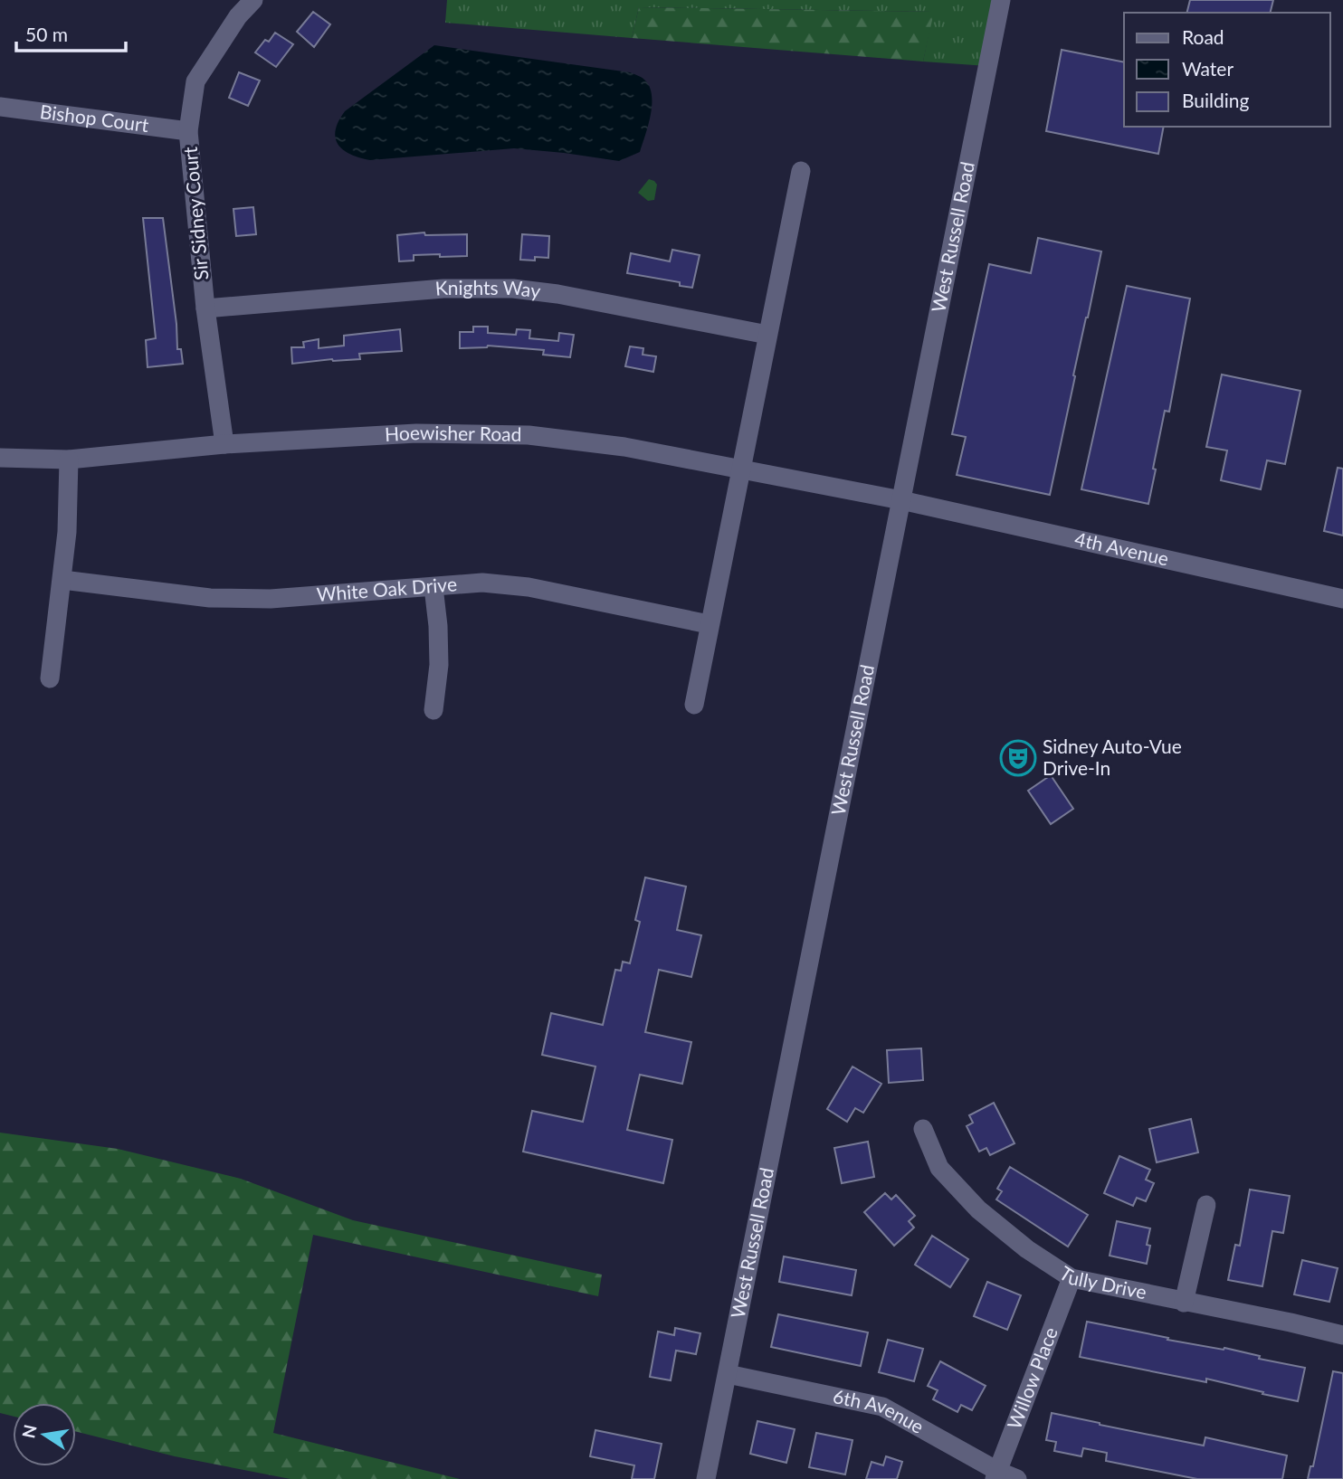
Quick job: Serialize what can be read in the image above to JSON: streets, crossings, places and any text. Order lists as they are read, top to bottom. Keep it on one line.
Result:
{"streets":{"street":["Bishop Court","Sir Sidney Court","West Russell Road","Knights Way","Hoewisher Road","4th Avenue","White Oak Drive","Tully Drive","Willow Place","6th Avenue"]},"crossings":[["Bishop Court","Sir Sidney Court"],["Sir Sidney Court","Knights Way"],["Sir Sidney Court","Hoewisher Road"],["West Russell Road","Hoewisher Road"],["West Russell Road","4th Avenue"],["West Russell Road","6th Avenue"],["Hoewisher Road","4th Avenue"],["Tully Drive","Willow Place"],["Willow Place","6th Avenue"]],"places":{"theatre":["Sidney Auto-Vue Drive-In"]},"legend":["Road","Water","Building"],"scale_bar":"50 m","north":"left"}
